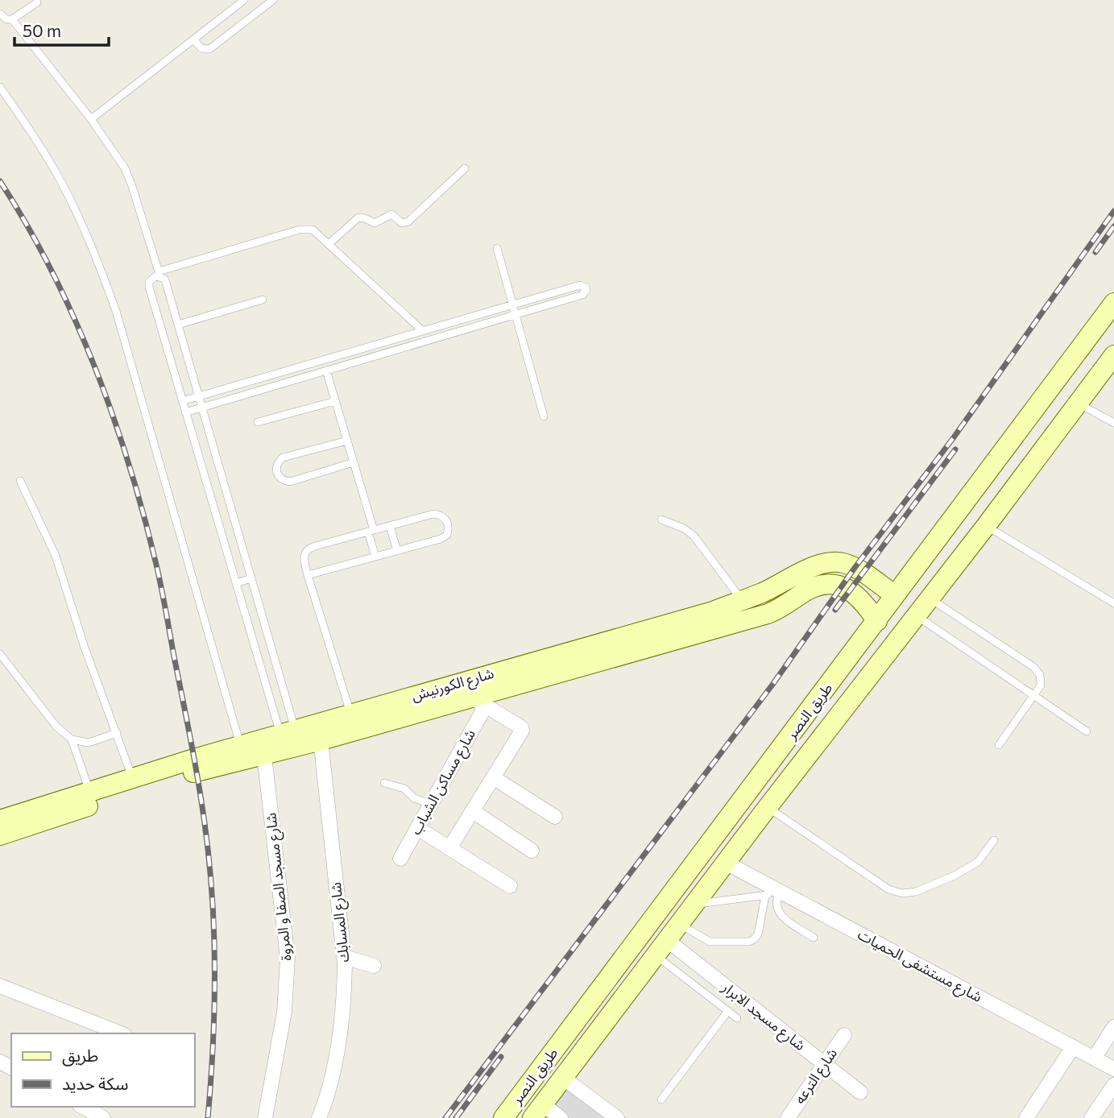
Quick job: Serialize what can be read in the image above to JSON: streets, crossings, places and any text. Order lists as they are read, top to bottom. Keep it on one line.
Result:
{"streets":{"main road":["شارع الكورنيش","طريق النصر"],"street":["شارع مساكن الشباب","شارع مسجد الصفا و المروة","شارع المسابك","شارع مستشفى الحميات","شارع مسجد الابرار","شارع الترعه"]},"crossings":[["شارع الكورنيش","طريق النصر"],["شارع الكورنيش","شارع مساكن الشباب"],["شارع الكورنيش","شارع مسجد الصفا و المروة"],["شارع الكورنيش","شارع المسابك"],["طريق النصر","شارع مستشفى الحميات"],["طريق النصر","شارع مسجد الابرار"],["شارع مسجد الابرار","شارع الترعه"]],"legend":["طريق","سكة حديد"],"scale_bar":"50 m"}
